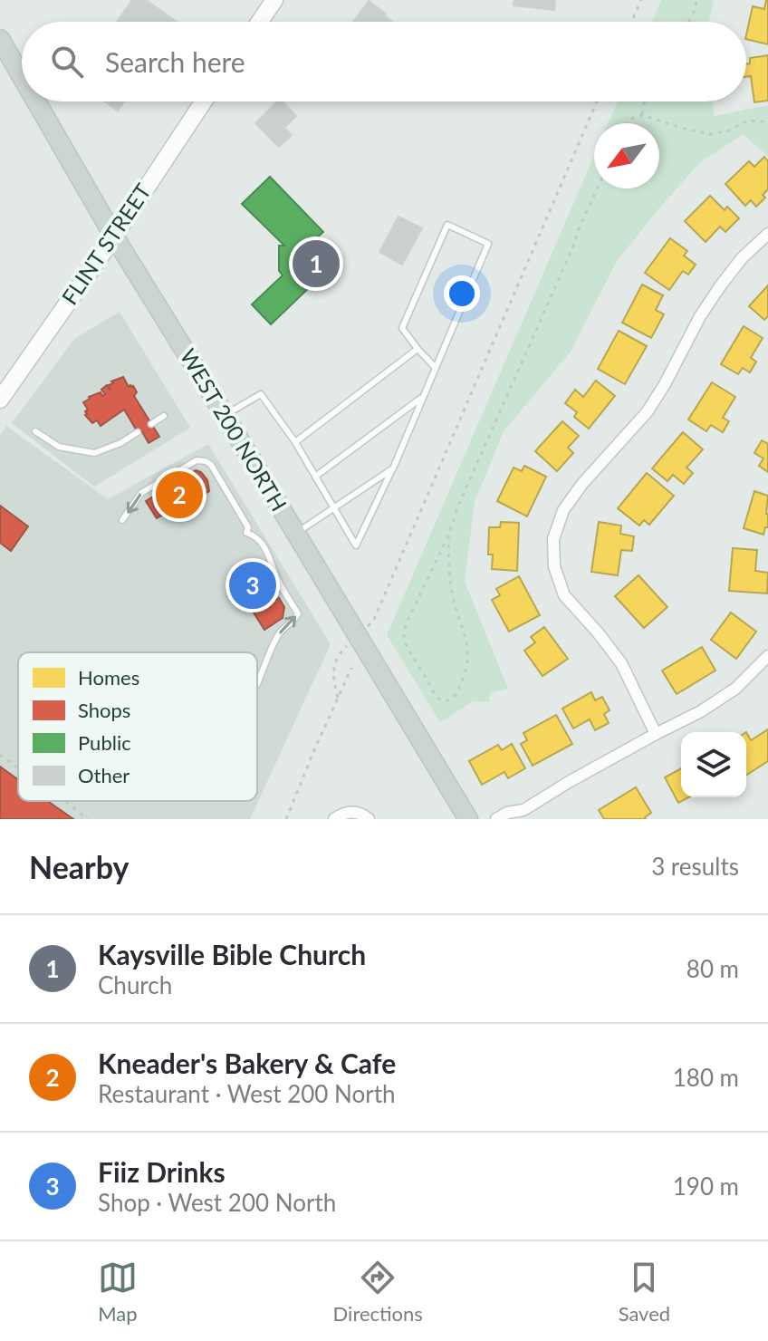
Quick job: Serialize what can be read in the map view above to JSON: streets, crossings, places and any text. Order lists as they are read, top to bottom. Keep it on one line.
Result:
{"streets":{"main road":["FLINT STREET","WEST 200 NORTH"]},"crossings":[["FLINT STREET","WEST 200 NORTH"]],"legend":["Homes","Shops","Public","Other"],"north":"bottom left","page":{"search":"Search here","pins":["1","2","3"],"heading":["Nearby","3 results"],"list":[{"mark":"1","name":"Kaysville Bible Church","note":"Church","value":"80 m"},{"mark":"2","name":"Kneader's Bakery & Cafe","note":"Restaurant · West 200 North","value":"180 m"},{"mark":"3","name":"Fiiz Drinks","note":"Shop · West 200 North","value":"190 m"}],"nav":["Map","Directions","Saved"]}}
